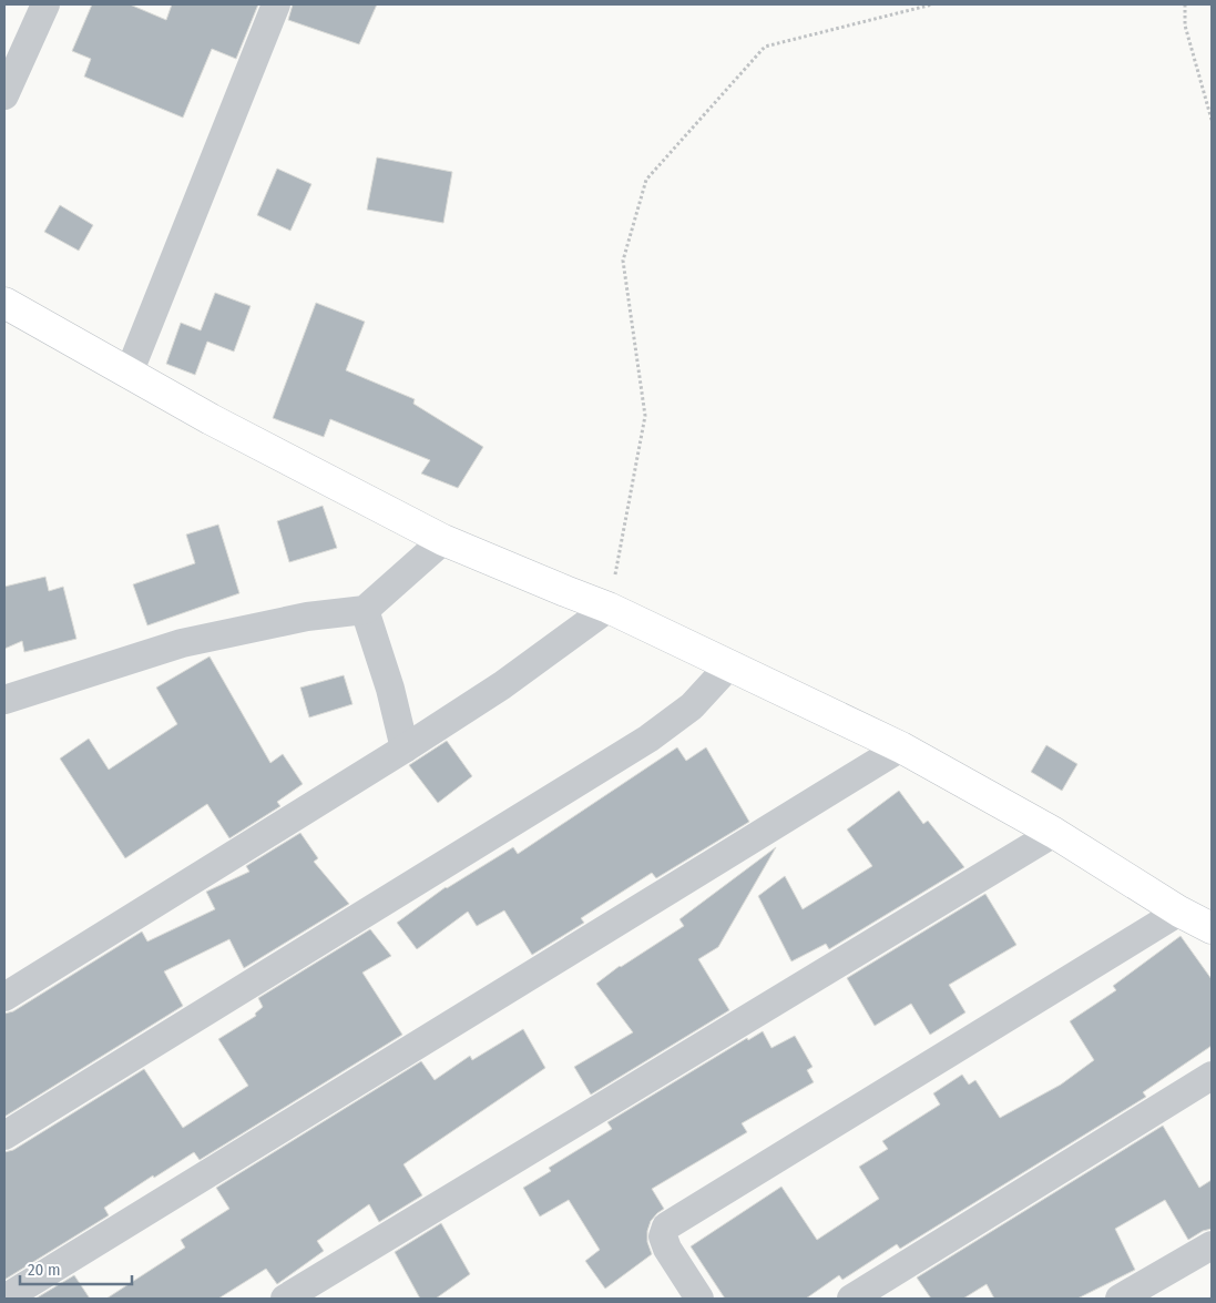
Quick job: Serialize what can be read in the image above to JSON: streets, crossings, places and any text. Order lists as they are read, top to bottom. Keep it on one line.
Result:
{"scale_bar":"20 m"}
